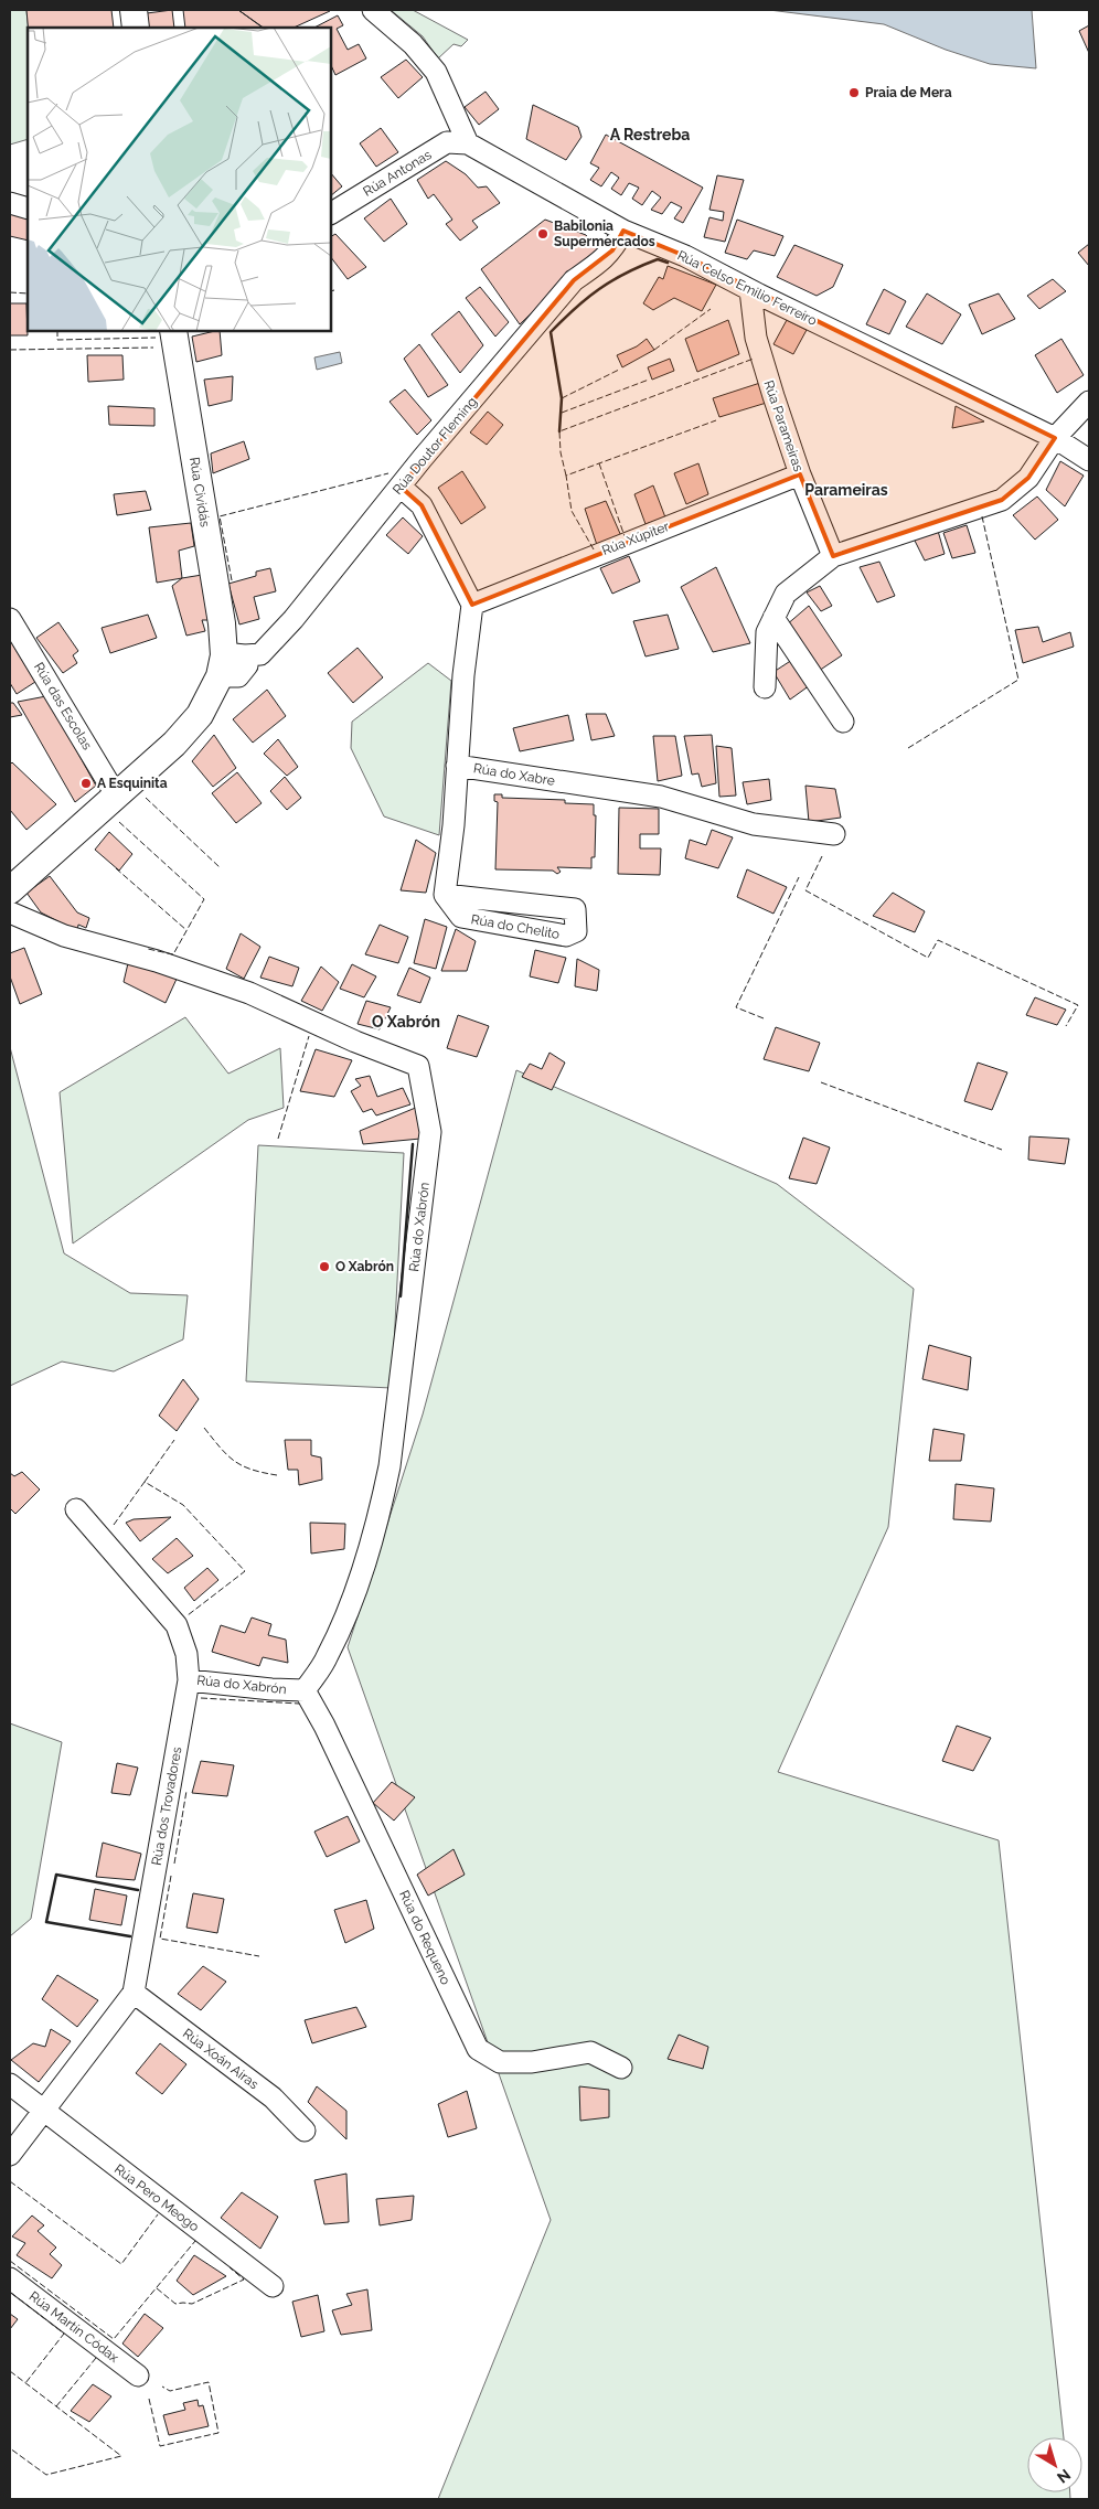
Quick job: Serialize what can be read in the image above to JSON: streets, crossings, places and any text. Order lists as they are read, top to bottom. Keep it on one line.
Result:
{"streets":{"main road":["Rúa Cividás"],"street":["Rúa Antonas","Rúa Celso Emilio Ferreiro","Rúa Parameiras","Rúa Doutor Fleming","Rúa Xúpiter","Rúa das Escolas","Rúa do Xabre","Rúa do Chelito","Rúa do Xabrón","Rúa dos Trovadores","Rúa do Requeno","Rúa Xoán Airas","Rúa Pero Meogo","Rúa Martín Códax"]},"crossings":[["Rúa Antonas","Rúa Celso Emilio Ferreiro"],["Rúa Celso Emilio Ferreiro","Rúa Parameiras"],["Rúa Celso Emilio Ferreiro","Rúa Doutor Fleming"],["Rúa Parameiras","Rúa Xúpiter"],["Rúa Doutor Fleming","Rúa Cividás"],["Rúa Xúpiter","Rúa do Xabre"],["Rúa do Xabrón","Rúa dos Trovadores"],["Rúa do Xabrón","Rúa do Requeno"],["Rúa dos Trovadores","Rúa Xoán Airas"],["Rúa dos Trovadores","Rúa Pero Meogo"]],"districts":["A Restreba","Parameiras","O Xabrón"],"places":["Praia de Mera","Babilonia Supermercados","A Esquinita","O Xabrón"],"north":"bottom right"}
